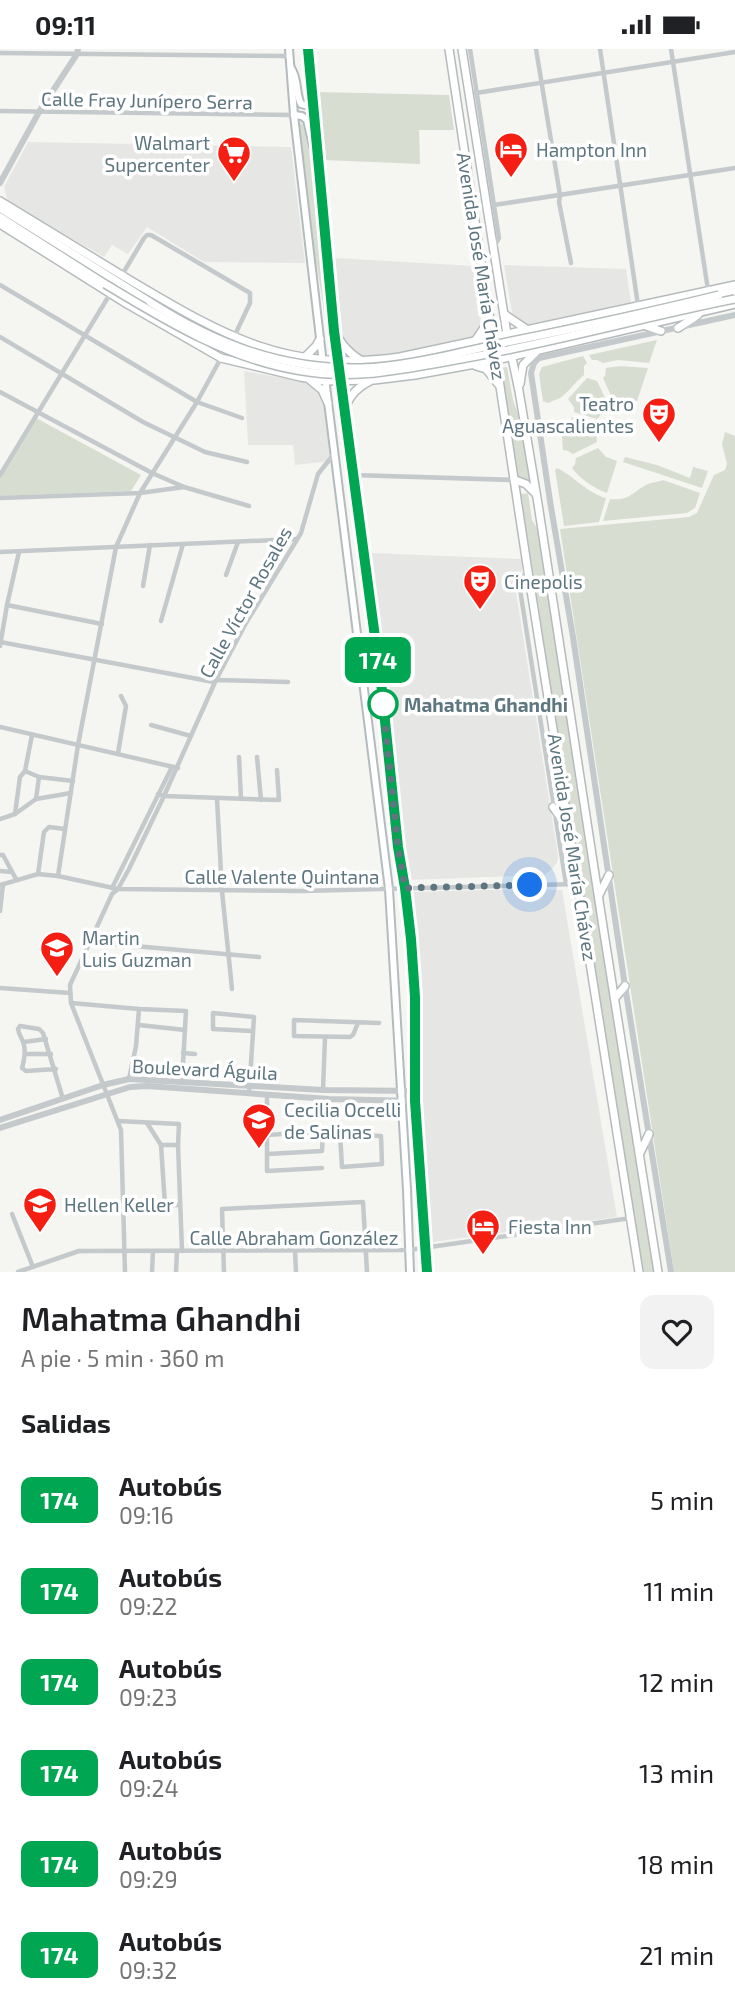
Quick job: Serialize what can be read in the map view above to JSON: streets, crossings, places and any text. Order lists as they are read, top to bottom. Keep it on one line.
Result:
{"streets":{"main road":["Avenida José María Chávez"],"street":["Calle Fray Junípero Serra","Calle Víctor Rosales","Calle Valente Quintana","Boulevard Águila","Calle Abraham González"]},"crossings":[["Avenida José María Chávez","Calle Valente Quintana"],["Avenida José María Chávez","Calle Abraham González"],["Calle Víctor Rosales","Calle Valente Quintana"]],"places":{"hotel":["Hampton Inn","Fiesta Inn"],"supermarket":["Walmart Supercenter"],"theatre":["Teatro Aguascalientes","Cinepolis"],"other":["Mahatma Ghandhi"],"school or university":["Martin Luis Guzman","Cecilia Occelli de Salinas","Hellen Keller"]},"lines":["bus line 174"],"page":{"status":"09:11","on_map":"174","heading":[["Mahatma Ghandhi","A pie · 5 min · 360 m"],"Salidas"],"list":[{"mark":"174","name":"Autobús","note":"09:16","value":"5 min"},{"mark":"174","name":"Autobús","note":"09:22","value":"11 min"},{"mark":"174","name":"Autobús","note":"09:23","value":"12 min"},{"mark":"174","name":"Autobús","note":"09:24","value":"13 min"},{"mark":"174","name":"Autobús","note":"09:29","value":"18 min"},{"mark":"174","name":"Autobús","note":"09:32","value":"21 min"}]}}
